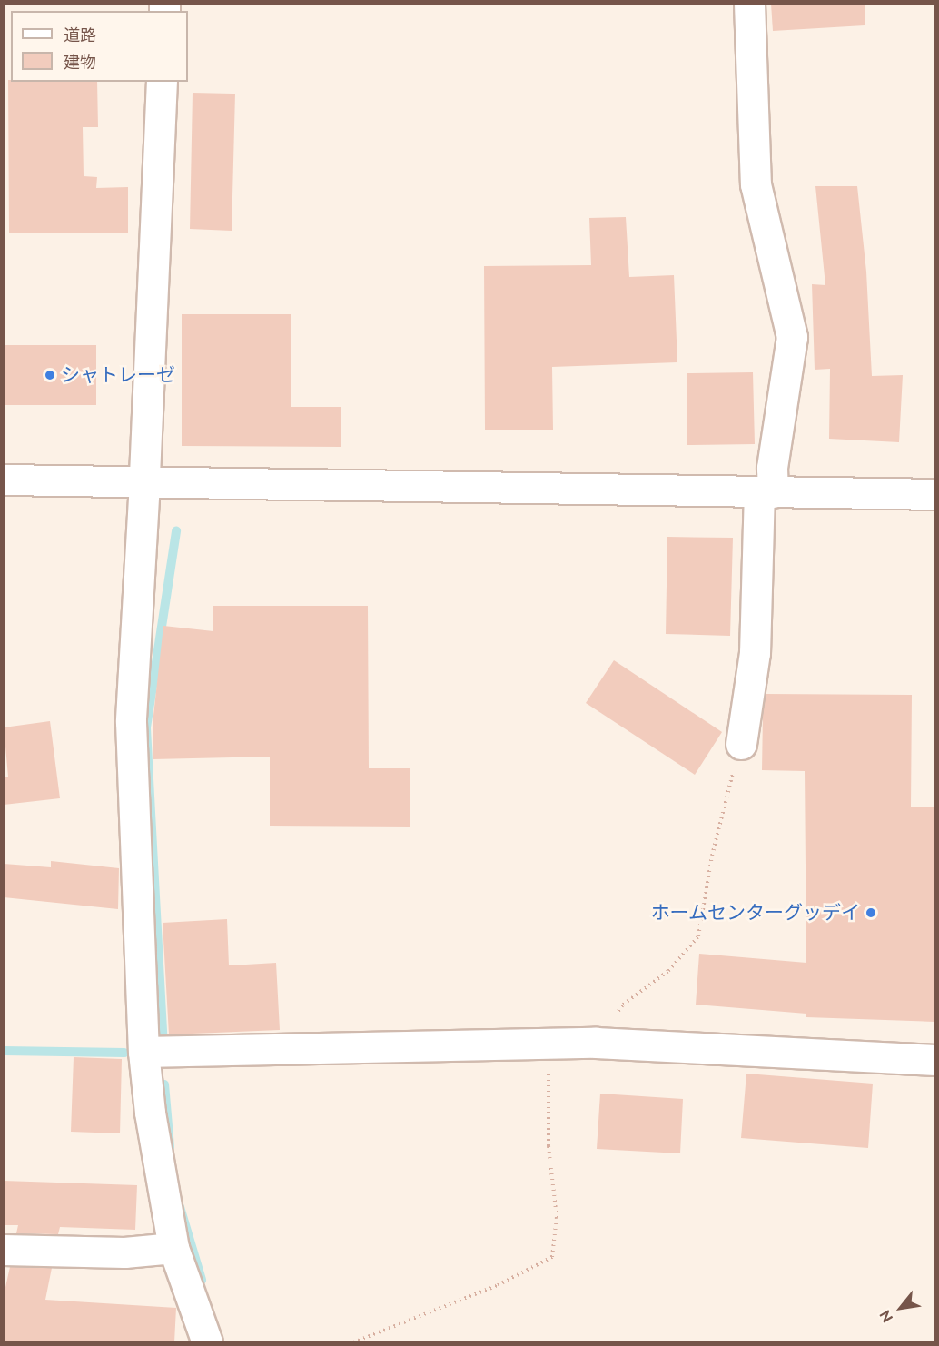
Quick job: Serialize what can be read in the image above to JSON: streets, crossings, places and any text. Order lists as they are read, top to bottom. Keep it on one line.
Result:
{"places":["シャトレーゼ","ホームセンターグッデイ"],"legend":["道路","建物"],"north":"bottom left"}
